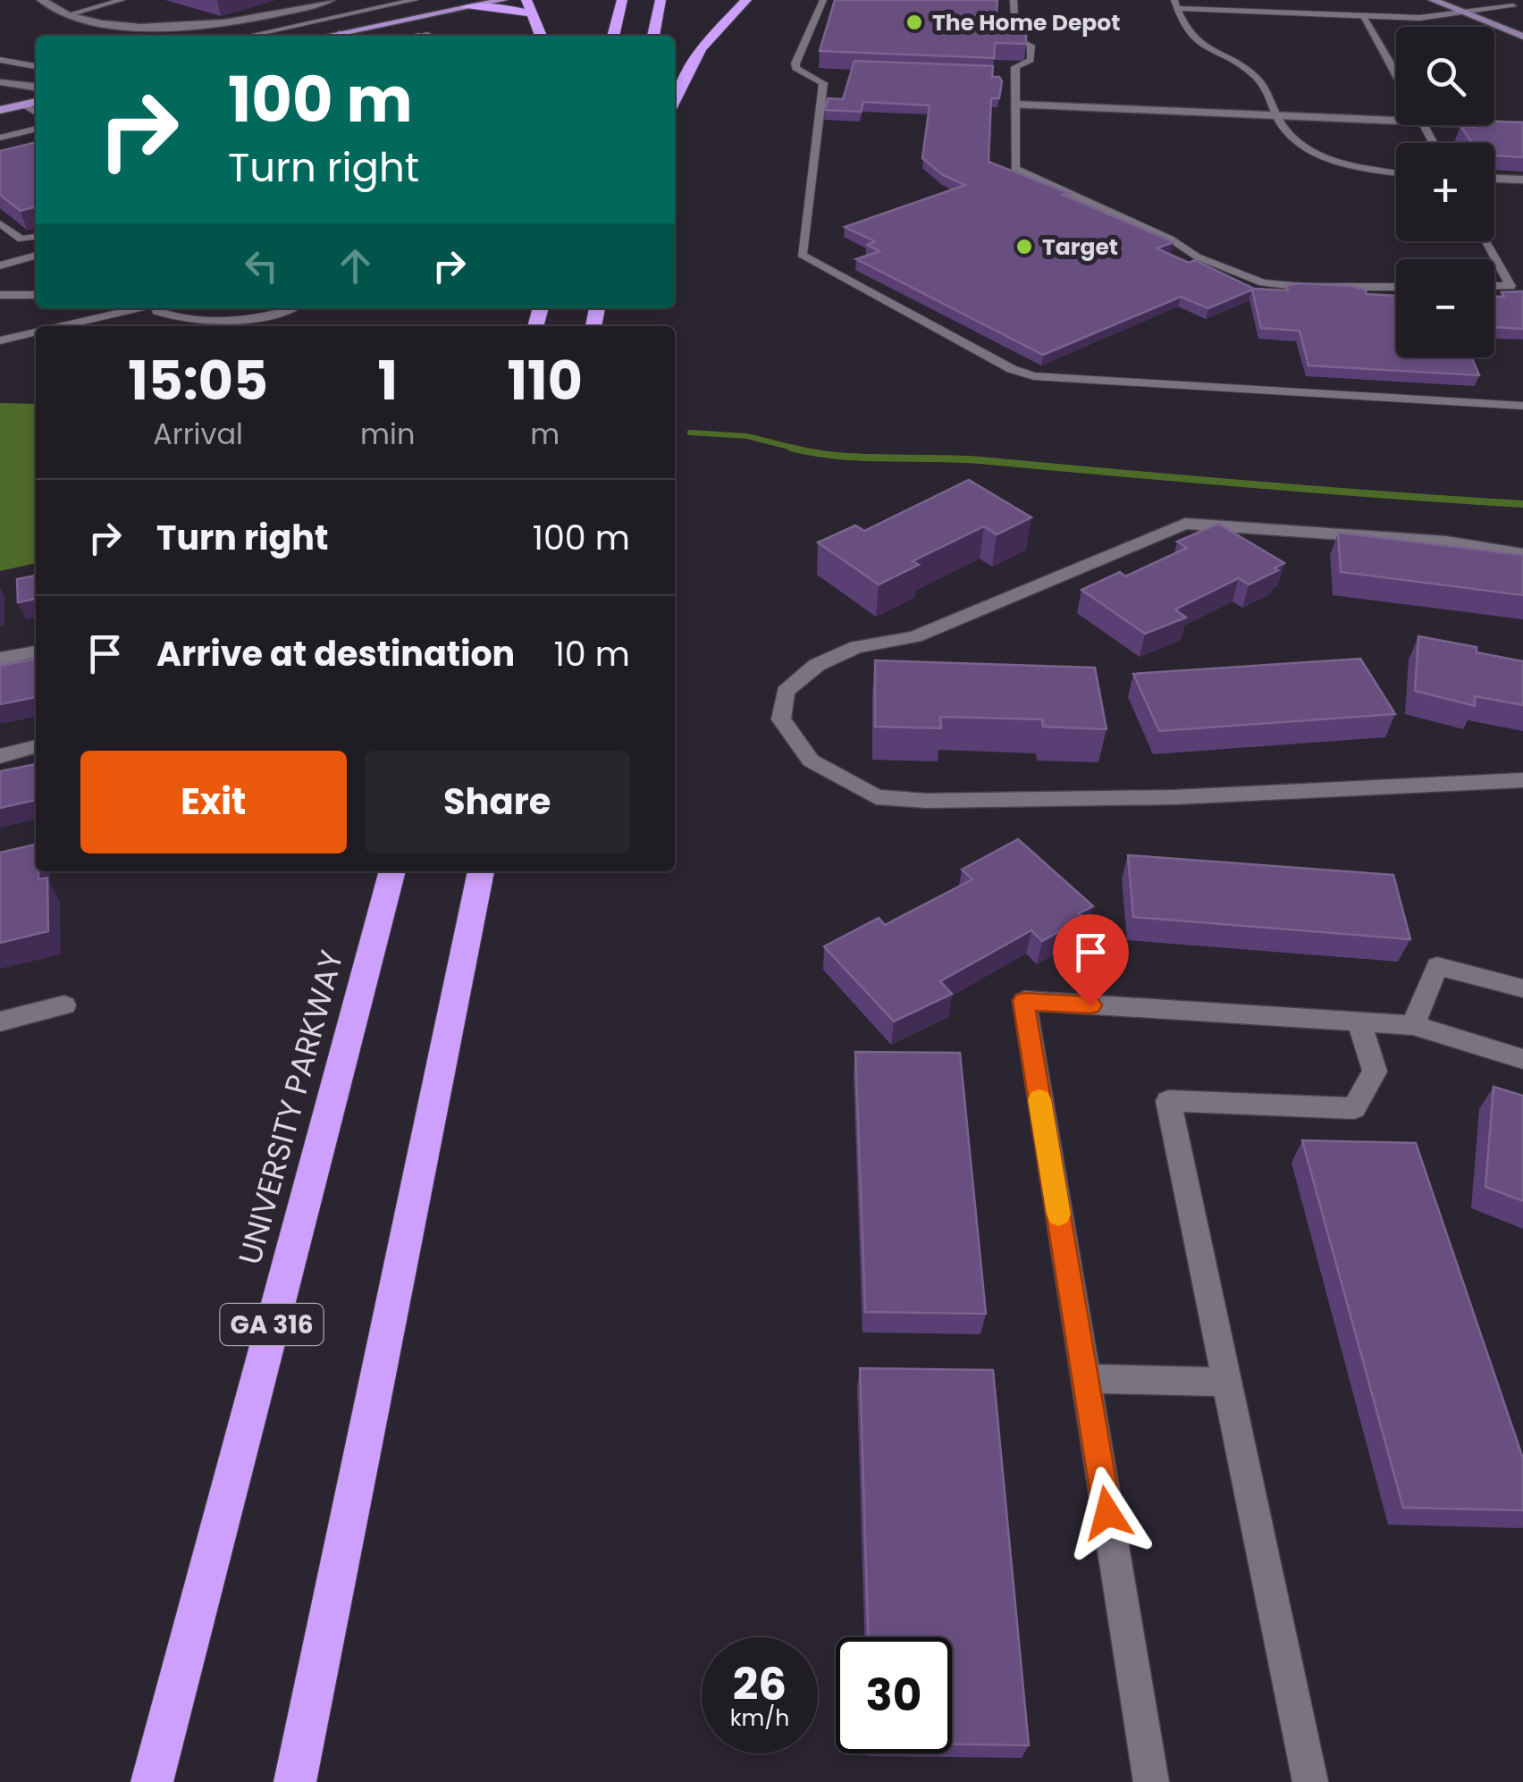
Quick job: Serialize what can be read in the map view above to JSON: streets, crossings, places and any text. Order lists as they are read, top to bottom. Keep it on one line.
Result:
{"streets":{"highway":["UNIVERSITY PARKWAY","GA 316"]},"places":["The Home Depot","Target"],"page":{"map_buttons":["+","−"],"turn":["100 m","Turn right"],"eta":["15:05","Arrival","1","min","110","m"],"list":[{"name":"Turn right","value":"100 m"},{"name":"Arrive at destination","value":"10 m"}],"buttons":["Exit","Share"],"speed":"26 km/h","limit":"30"}}
